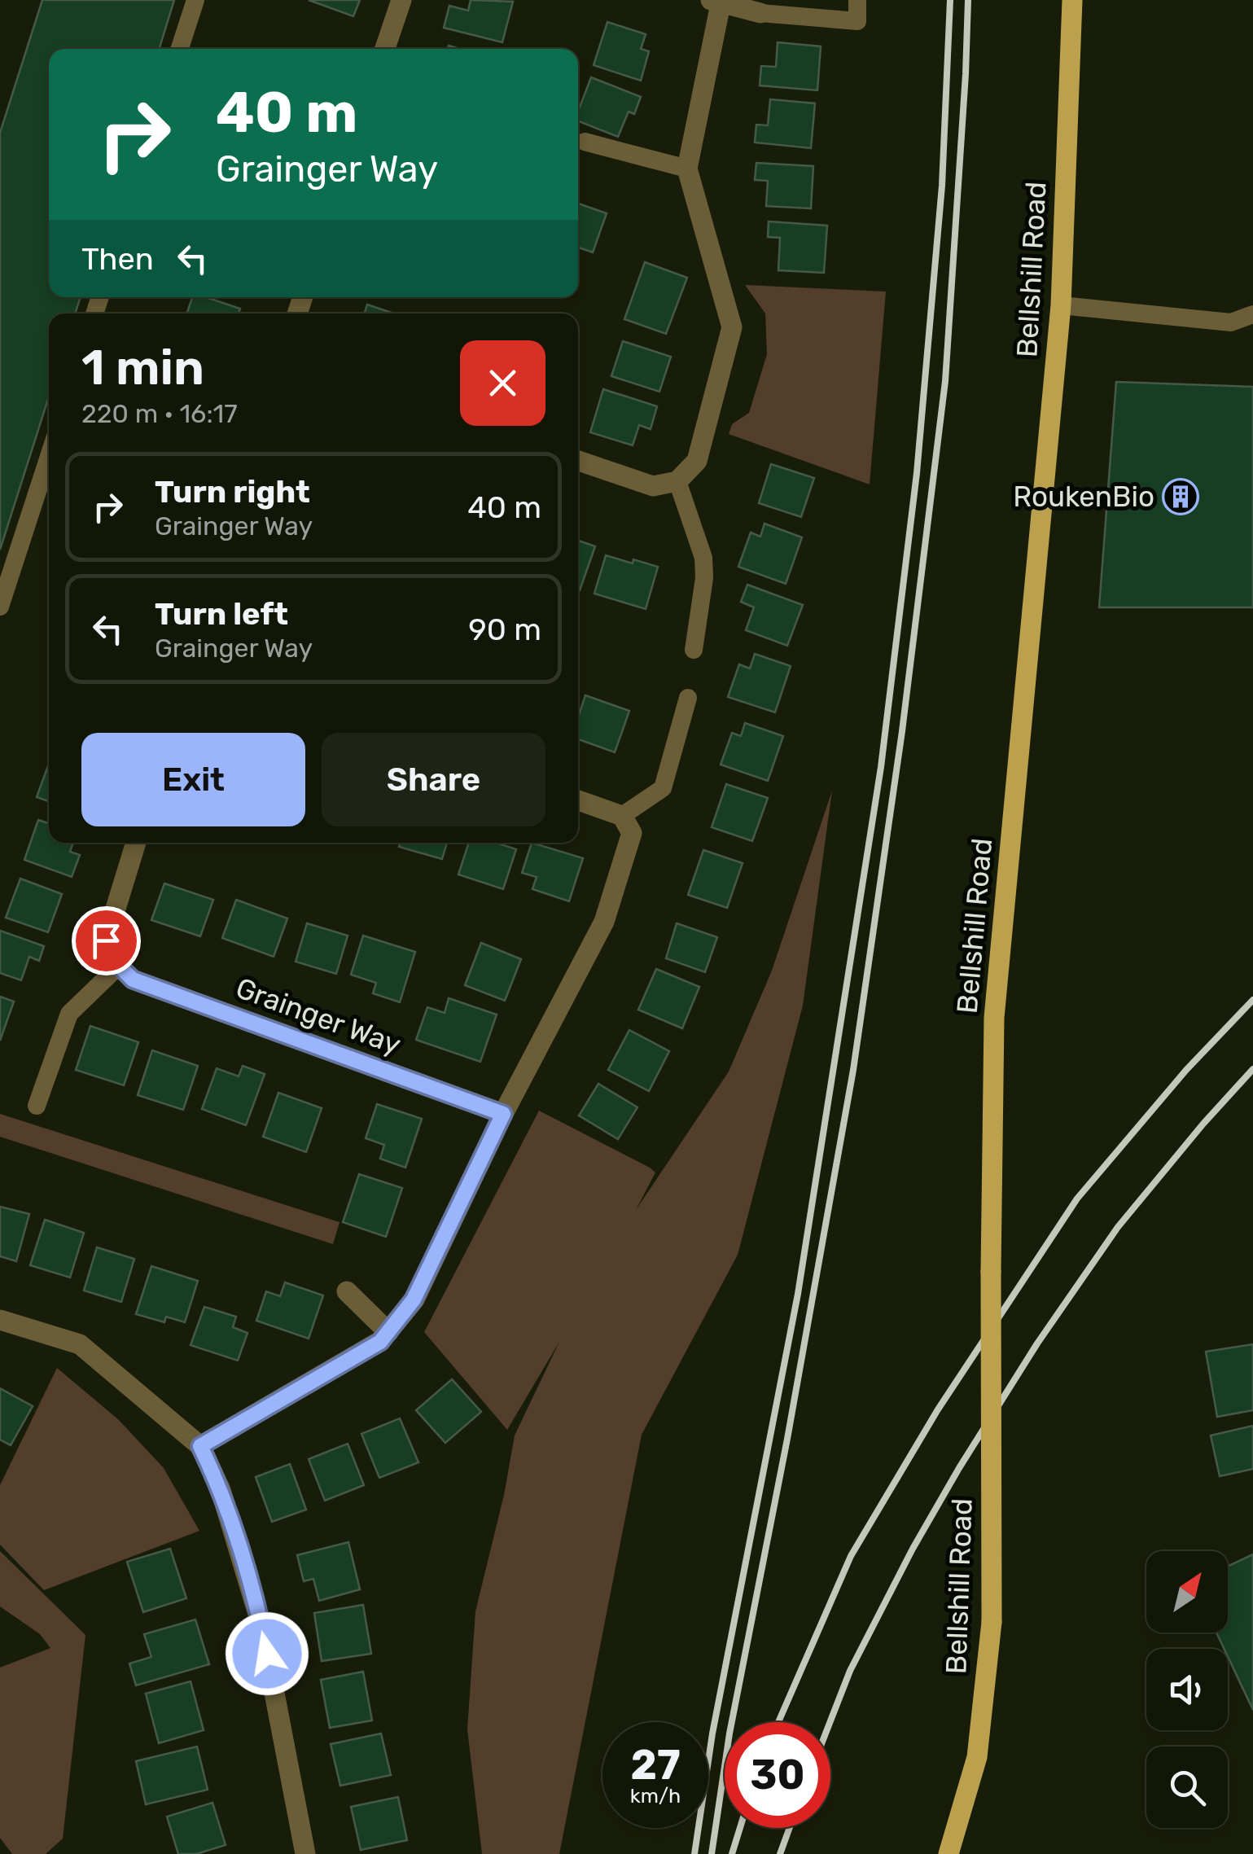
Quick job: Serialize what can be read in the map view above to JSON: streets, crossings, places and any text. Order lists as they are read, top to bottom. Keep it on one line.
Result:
{"streets":{"main road":["Bellshill Road"],"street":["Grainger Way"]},"places":{"building":["RoukenBio"]},"north":"top right","page":{"turn":["40 m","Grainger Way"],"then":"Then","heading":["1 min","220 m · 16:17"],"list":[{"name":"Turn right","note":"Grainger Way","value":"40 m"},{"name":"Turn left","note":"Grainger Way","value":"90 m"}],"buttons":["Exit","Share"],"speed":"27 km/h","limit":"30"}}
